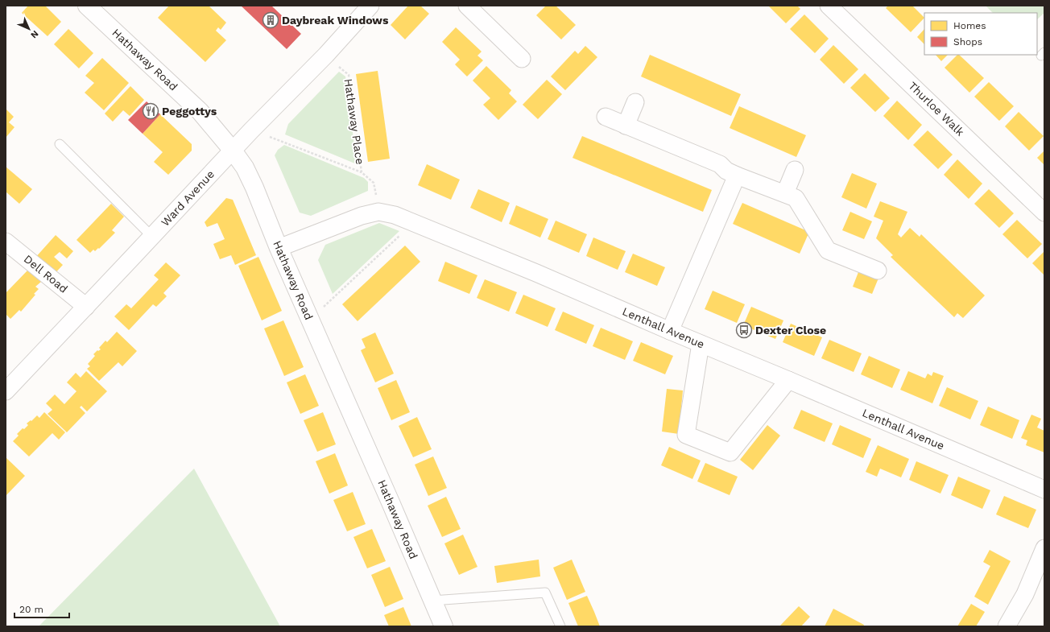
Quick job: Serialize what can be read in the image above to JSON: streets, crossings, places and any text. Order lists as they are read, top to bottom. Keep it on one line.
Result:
{"streets":{"street":["Hathaway Road","Thurloe Walk","Ward Avenue","Dell Road","Lenthall Avenue"],"path":["Hathaway Place"]},"crossings":[["Hathaway Road","Ward Avenue"],["Hathaway Road","Lenthall Avenue"],["Hathaway Place","Ward Avenue"],["Hathaway Place","Lenthall Avenue"],["Ward Avenue","Dell Road"]],"places":{"building":["Daybreak Windows"],"restaurant":["Peggottys"],"bus stop":["Dexter Close"]},"legend":["Homes","Shops"],"scale_bar":"20 m","north":"bottom right"}
